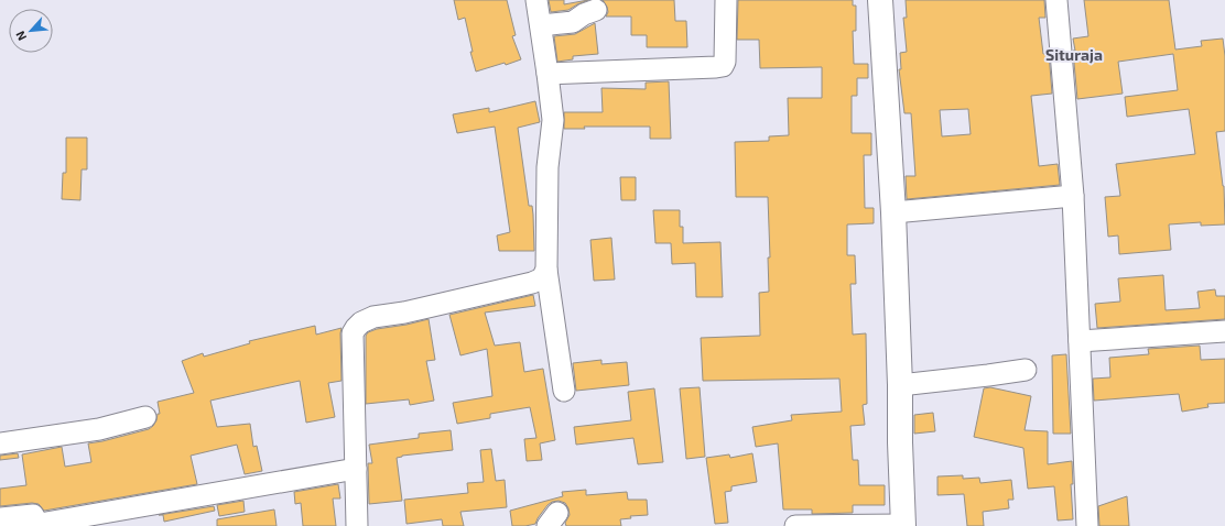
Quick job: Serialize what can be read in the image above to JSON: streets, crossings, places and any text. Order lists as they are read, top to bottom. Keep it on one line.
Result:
{"districts":["Situraja"],"north":"bottom left"}
